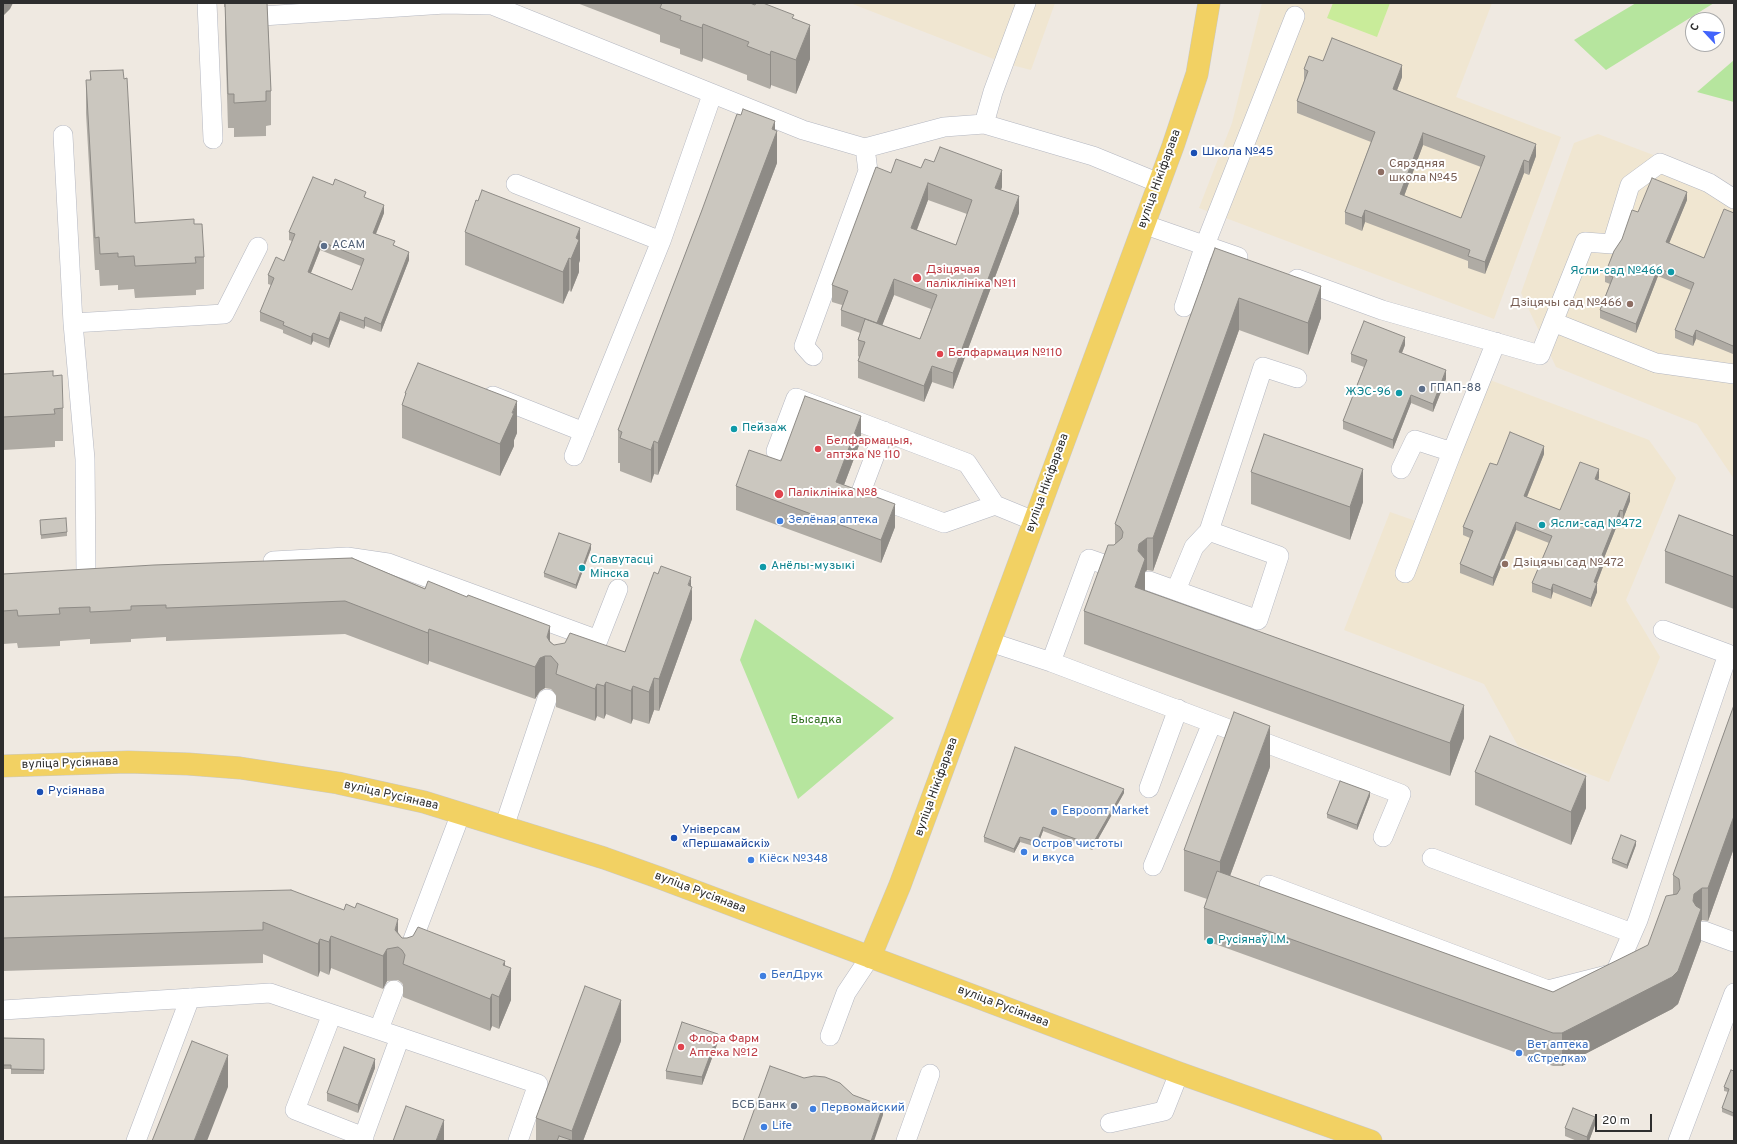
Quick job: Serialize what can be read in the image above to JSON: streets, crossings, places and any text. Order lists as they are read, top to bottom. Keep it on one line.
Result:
{"streets":{"main road":["вуліца Нікіфарава","вуліца Русіянава"]},"crossings":[["вуліца Нікіфарава","вуліца Русіянава"]],"parks":["Высадка"],"places":["Школа №45","Сярэдняя школа №45","АСАМ","Ясли-сад №466","Дзіцячая паліклініка №11","Дзіцячы сад №466","Белфармация №110","ГПАП-88","ЖЭС-96","Пейзаж","Белфармацыя, аптэка № 110","Паліклініка №8","Зелёная аптека","Ясли-сад №472","Дзіцячы сад №472","Анёлы-музыкі","Славутасці Мінска","Русіянава","Евроопт Market","Універсам «Першамайскі»","Остров чистоты и вкуса","Кіёск №348","Русіянаў І.М.","БелДрук","Флора Фарм Аптека №12","Вет аптека «Стрелка»","БСБ Банк","Первомайский","Life"],"scale_bar":"20 m","north":"top left"}
